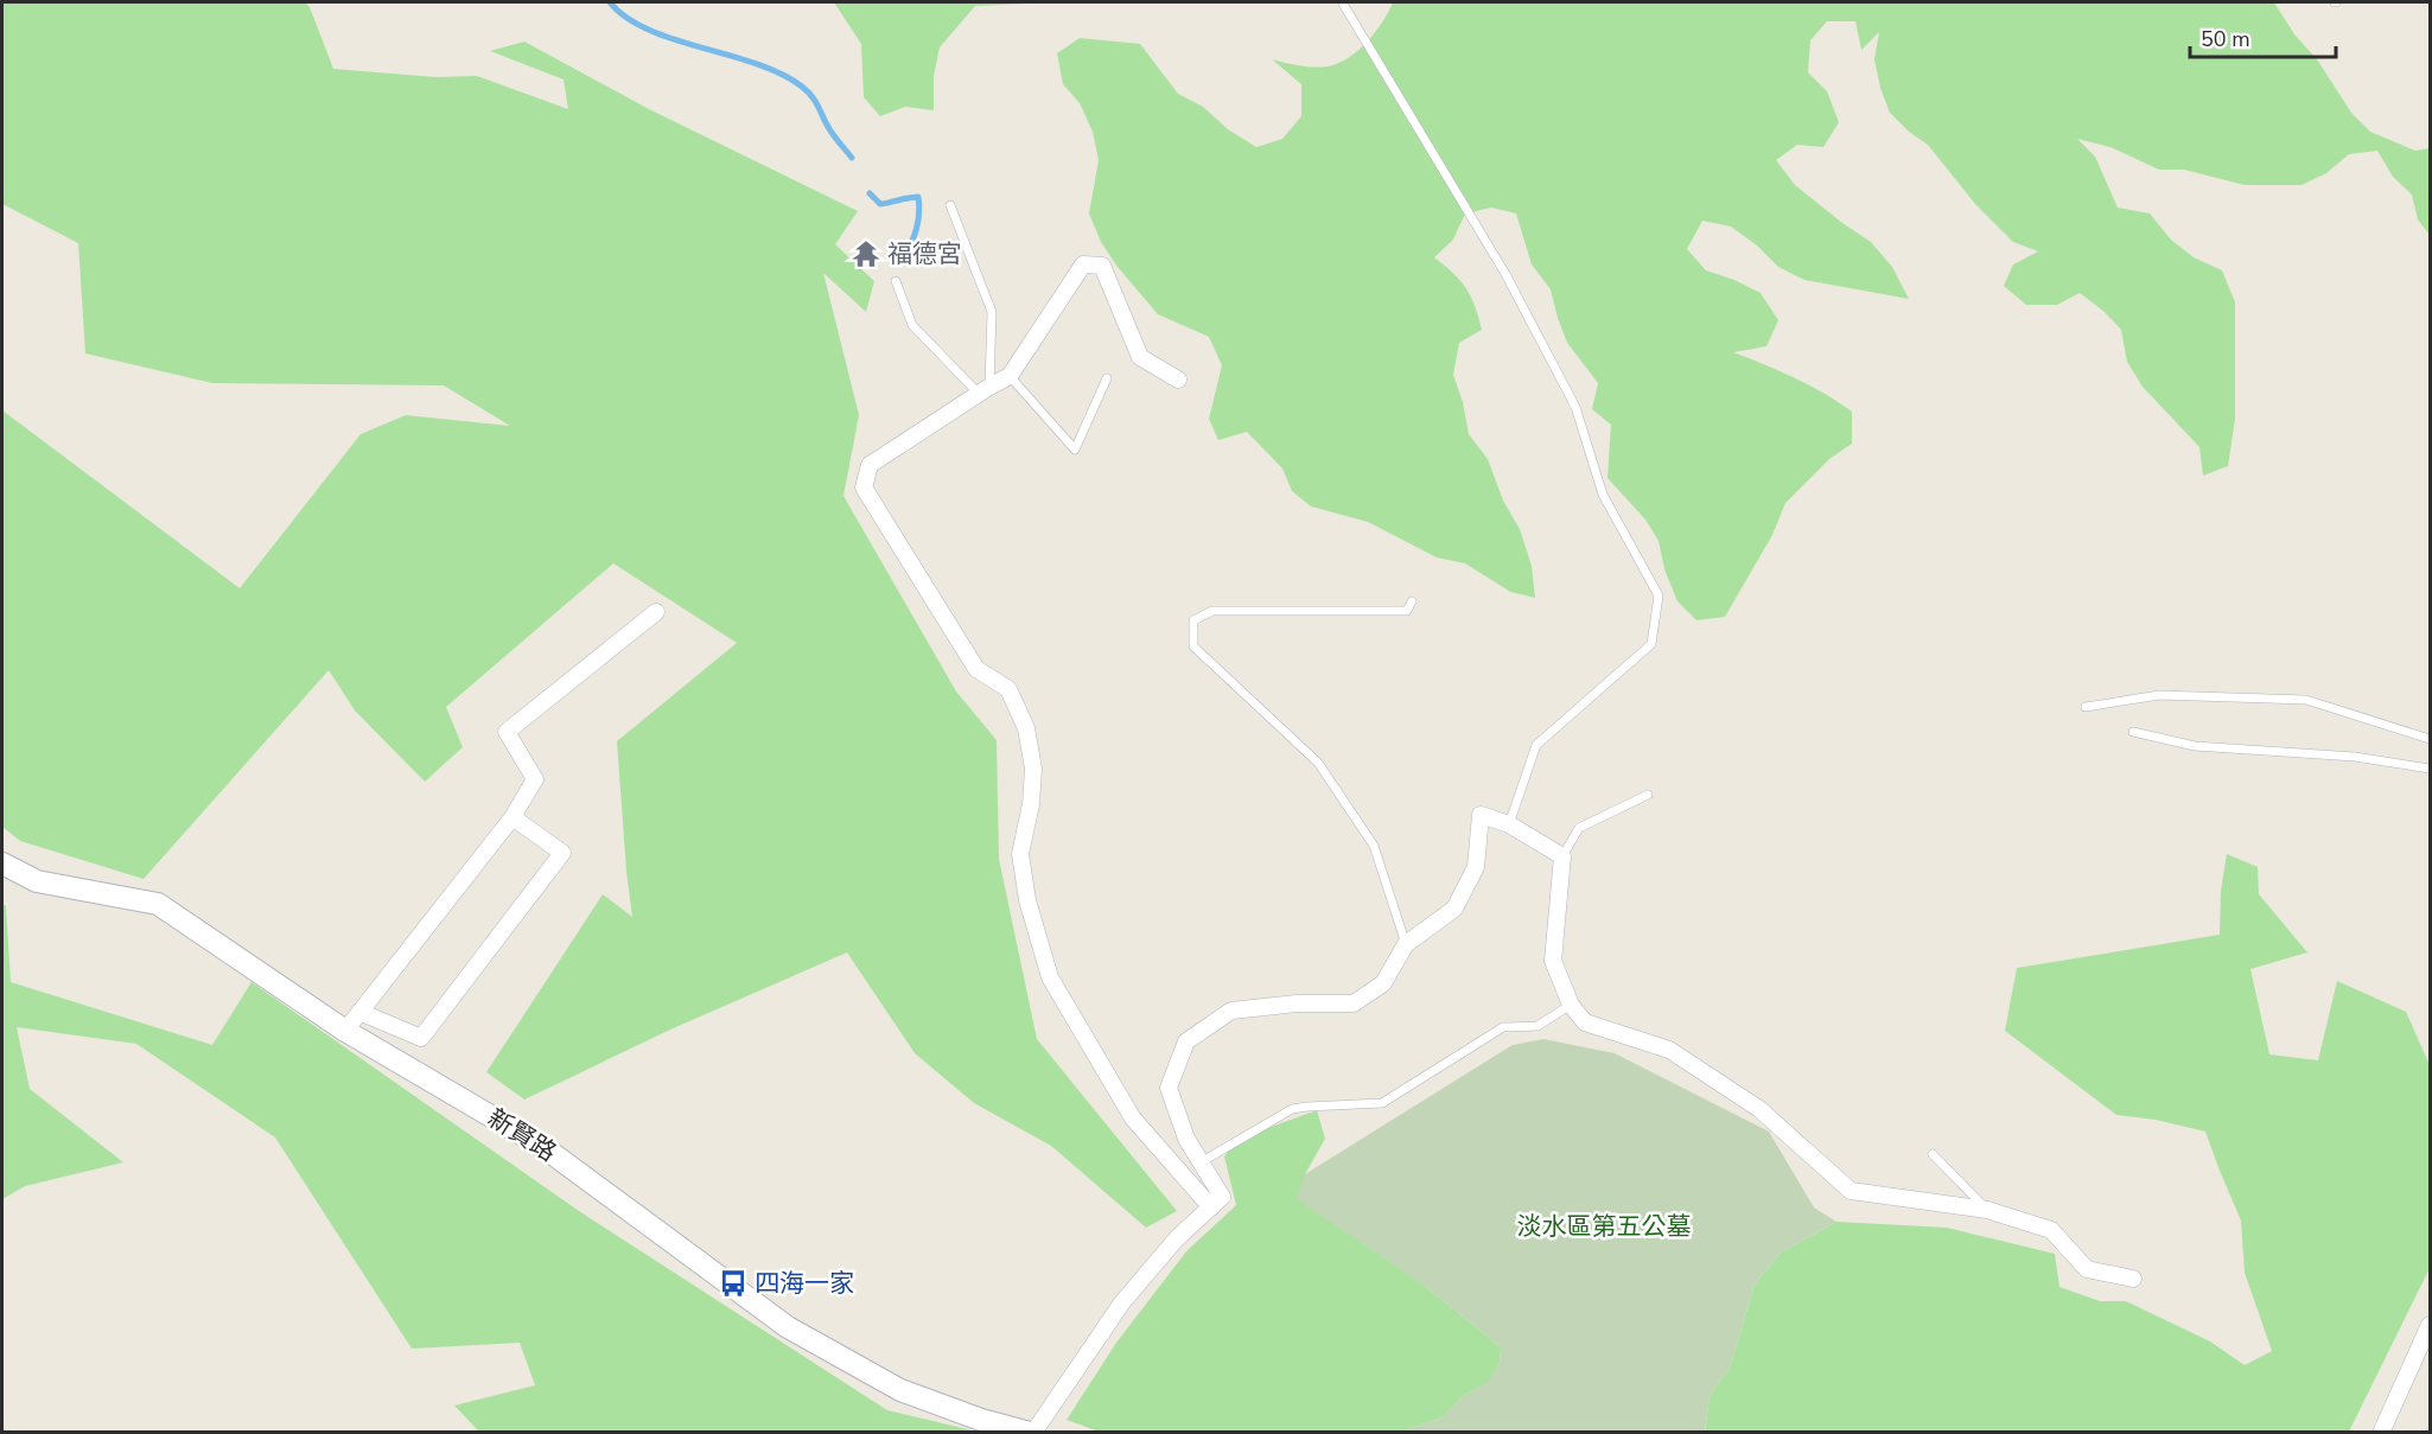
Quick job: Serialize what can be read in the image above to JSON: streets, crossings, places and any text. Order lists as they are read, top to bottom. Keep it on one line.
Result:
{"streets":{"street":["新賢路"]},"parks":["淡水區第五公墓"],"places":{"temple":["福德宮"],"bus stop":["四海一家"]},"scale_bar":"50 m"}
